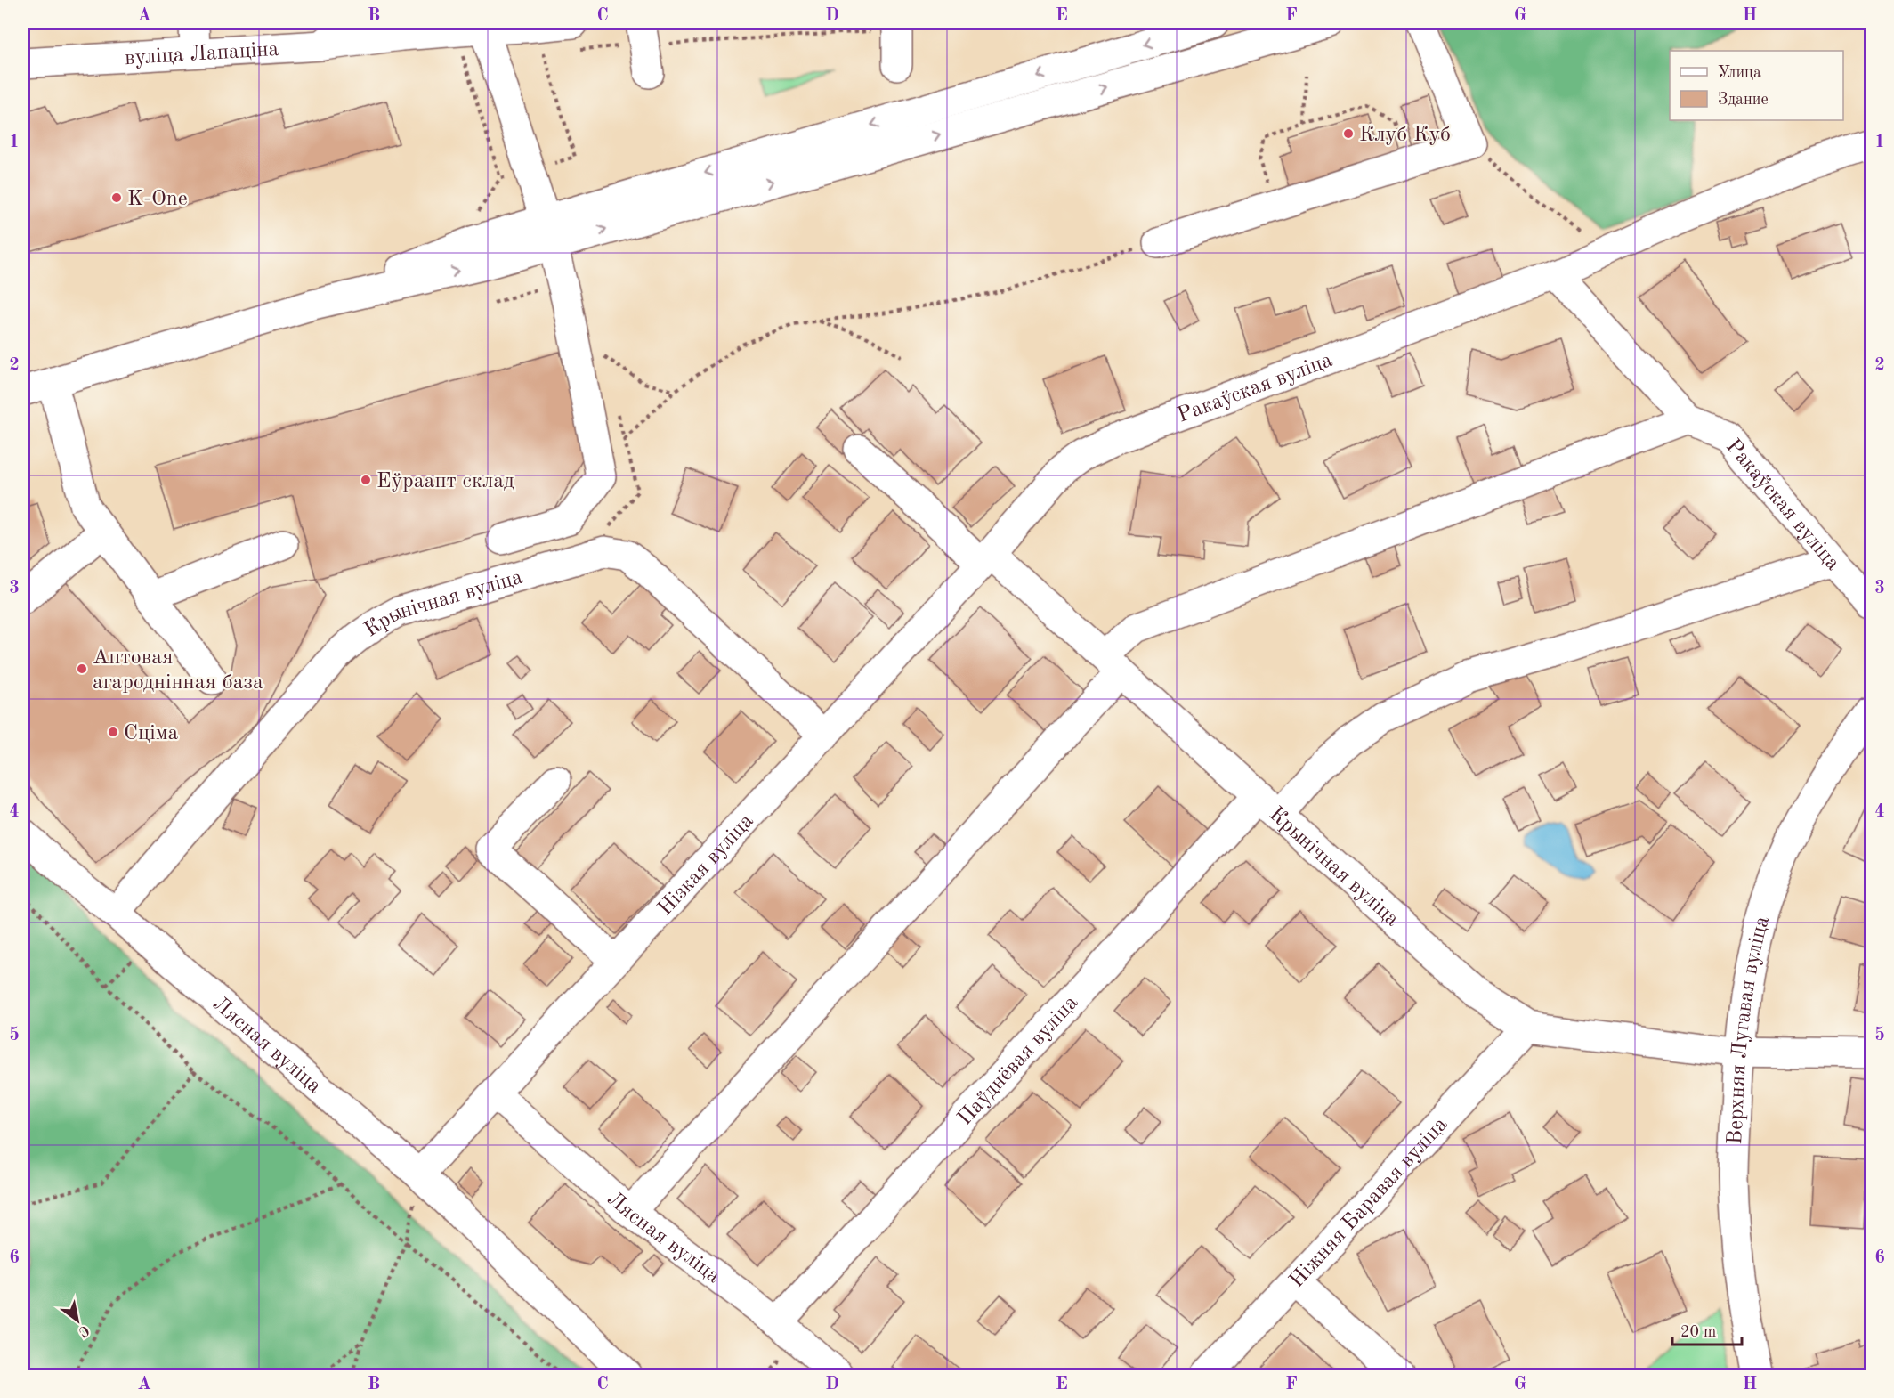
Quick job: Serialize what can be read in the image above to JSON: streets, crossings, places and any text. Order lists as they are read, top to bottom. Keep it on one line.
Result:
{"streets":{"street":["вуліца Лапаціна","Ракаўская вуліца","Крынічная вуліца","Нізкая вуліца","Верхняя Лугавая вуліца","Лясная вуліца","Паўднёвая вуліца","Ніжняя Баравая вуліца"]},"crossings":[["Ракаўская вуліца","Крынічная вуліца"],["Ракаўская вуліца","Нізкая вуліца"],["Ракаўская вуліца","Паўднёвая вуліца"],["Крынічная вуліца","Нізкая вуліца"],["Крынічная вуліца","Верхняя Лугавая вуліца"],["Крынічная вуліца","Лясная вуліца"],["Крынічная вуліца","Паўднёвая вуліца"],["Крынічная вуліца","Ніжняя Баравая вуліца"],["Нізкая вуліца","Лясная вуліца"],["Лясная вуліца","Паўднёвая вуліца"]],"places":["Клуб Куб","K-One","Еўраапт склад","Аптовая агароднінная база","Сціма"],"legend":["Улица","Здание"],"scale_bar":"20 m","north":"bottom right","grid":{"columns":["A","B","C","D","E","F","G","H"],"rows":["1","2","3","4","5","6"]}}
